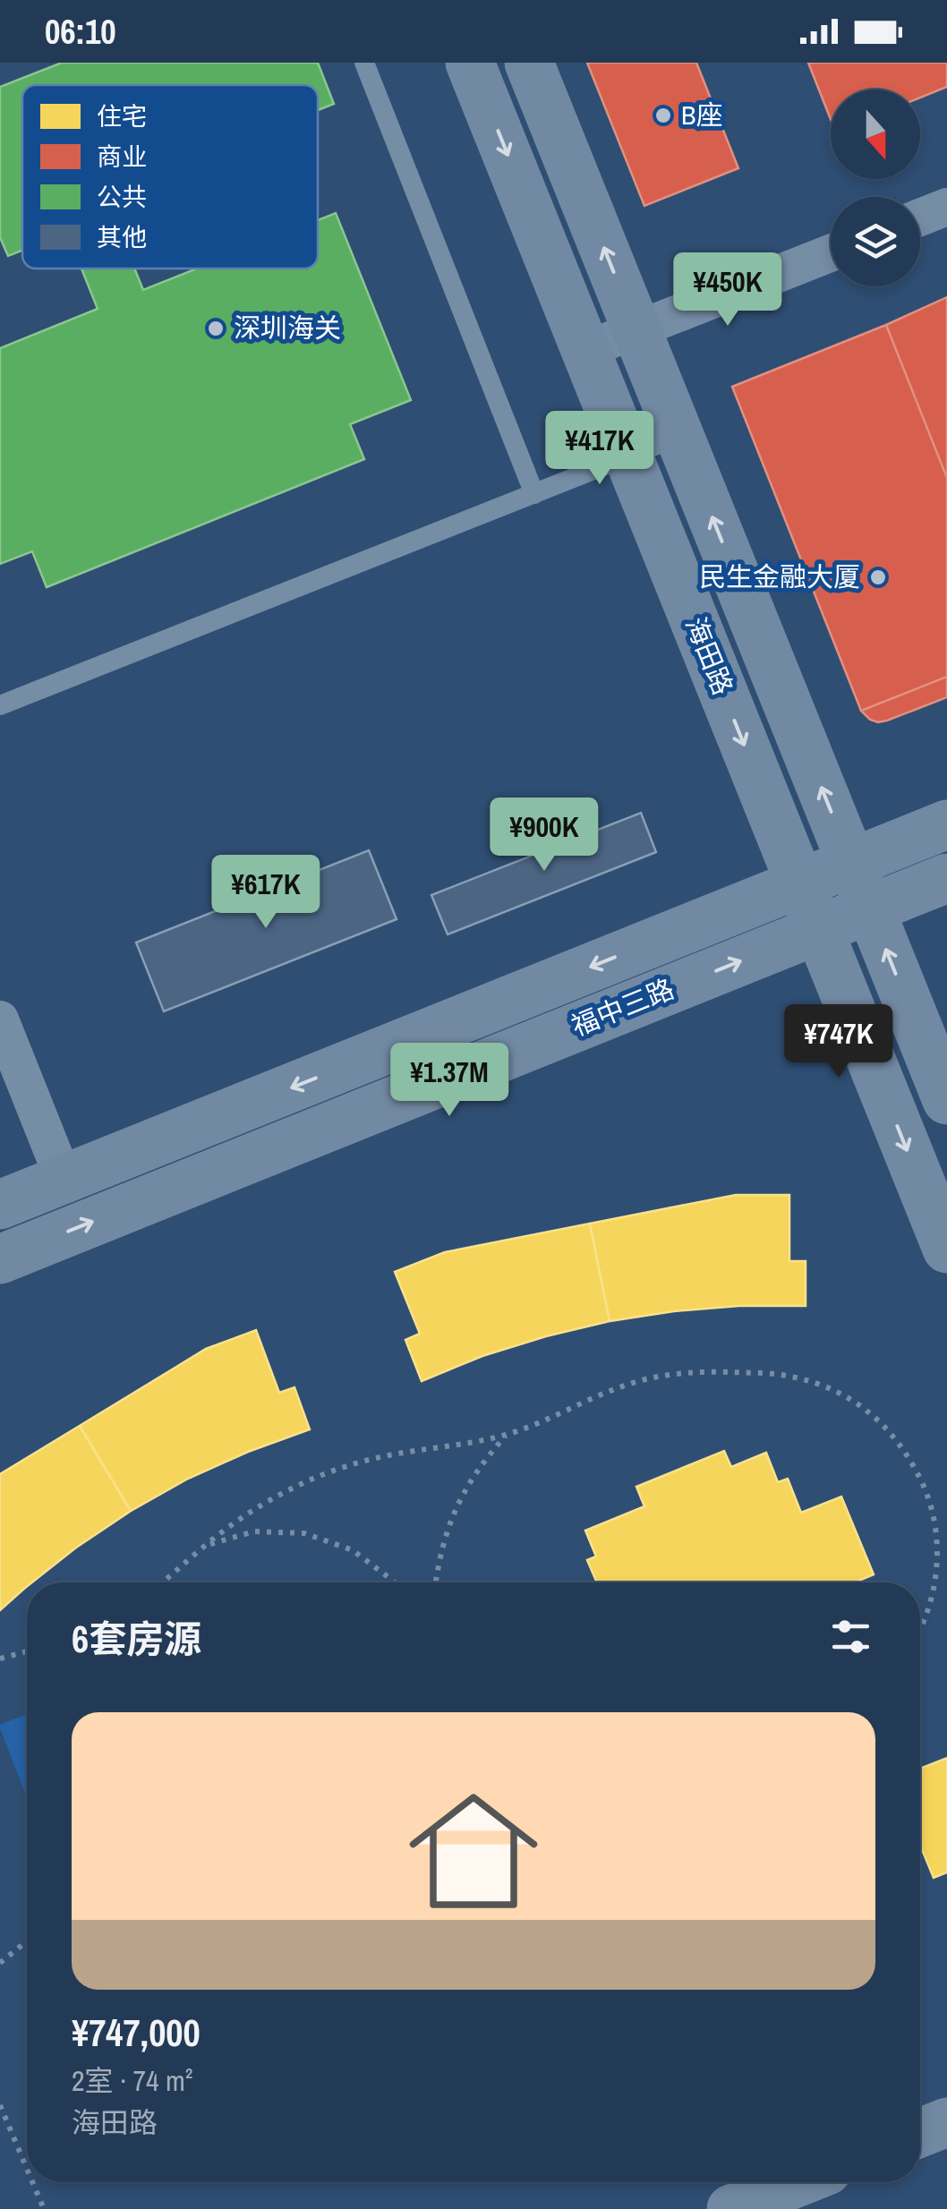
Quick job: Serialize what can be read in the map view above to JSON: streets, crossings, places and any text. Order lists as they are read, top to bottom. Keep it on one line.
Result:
{"streets":{"street":["海田路","福中三路"]},"crossings":[["海田路","福中三路"]],"places":["B座","深圳海关","民生金融大厦"],"legend":["住宅","商业","公共","其他"],"north":"bottom","page":{"status":"06:10","price":["¥450K","¥417K","¥900K","¥617K","¥747K","¥1.37M"],"heading":"6套房源","list":[{"name":"¥747,000","note":"2室 · 74 m² · 海田路"}]}}
